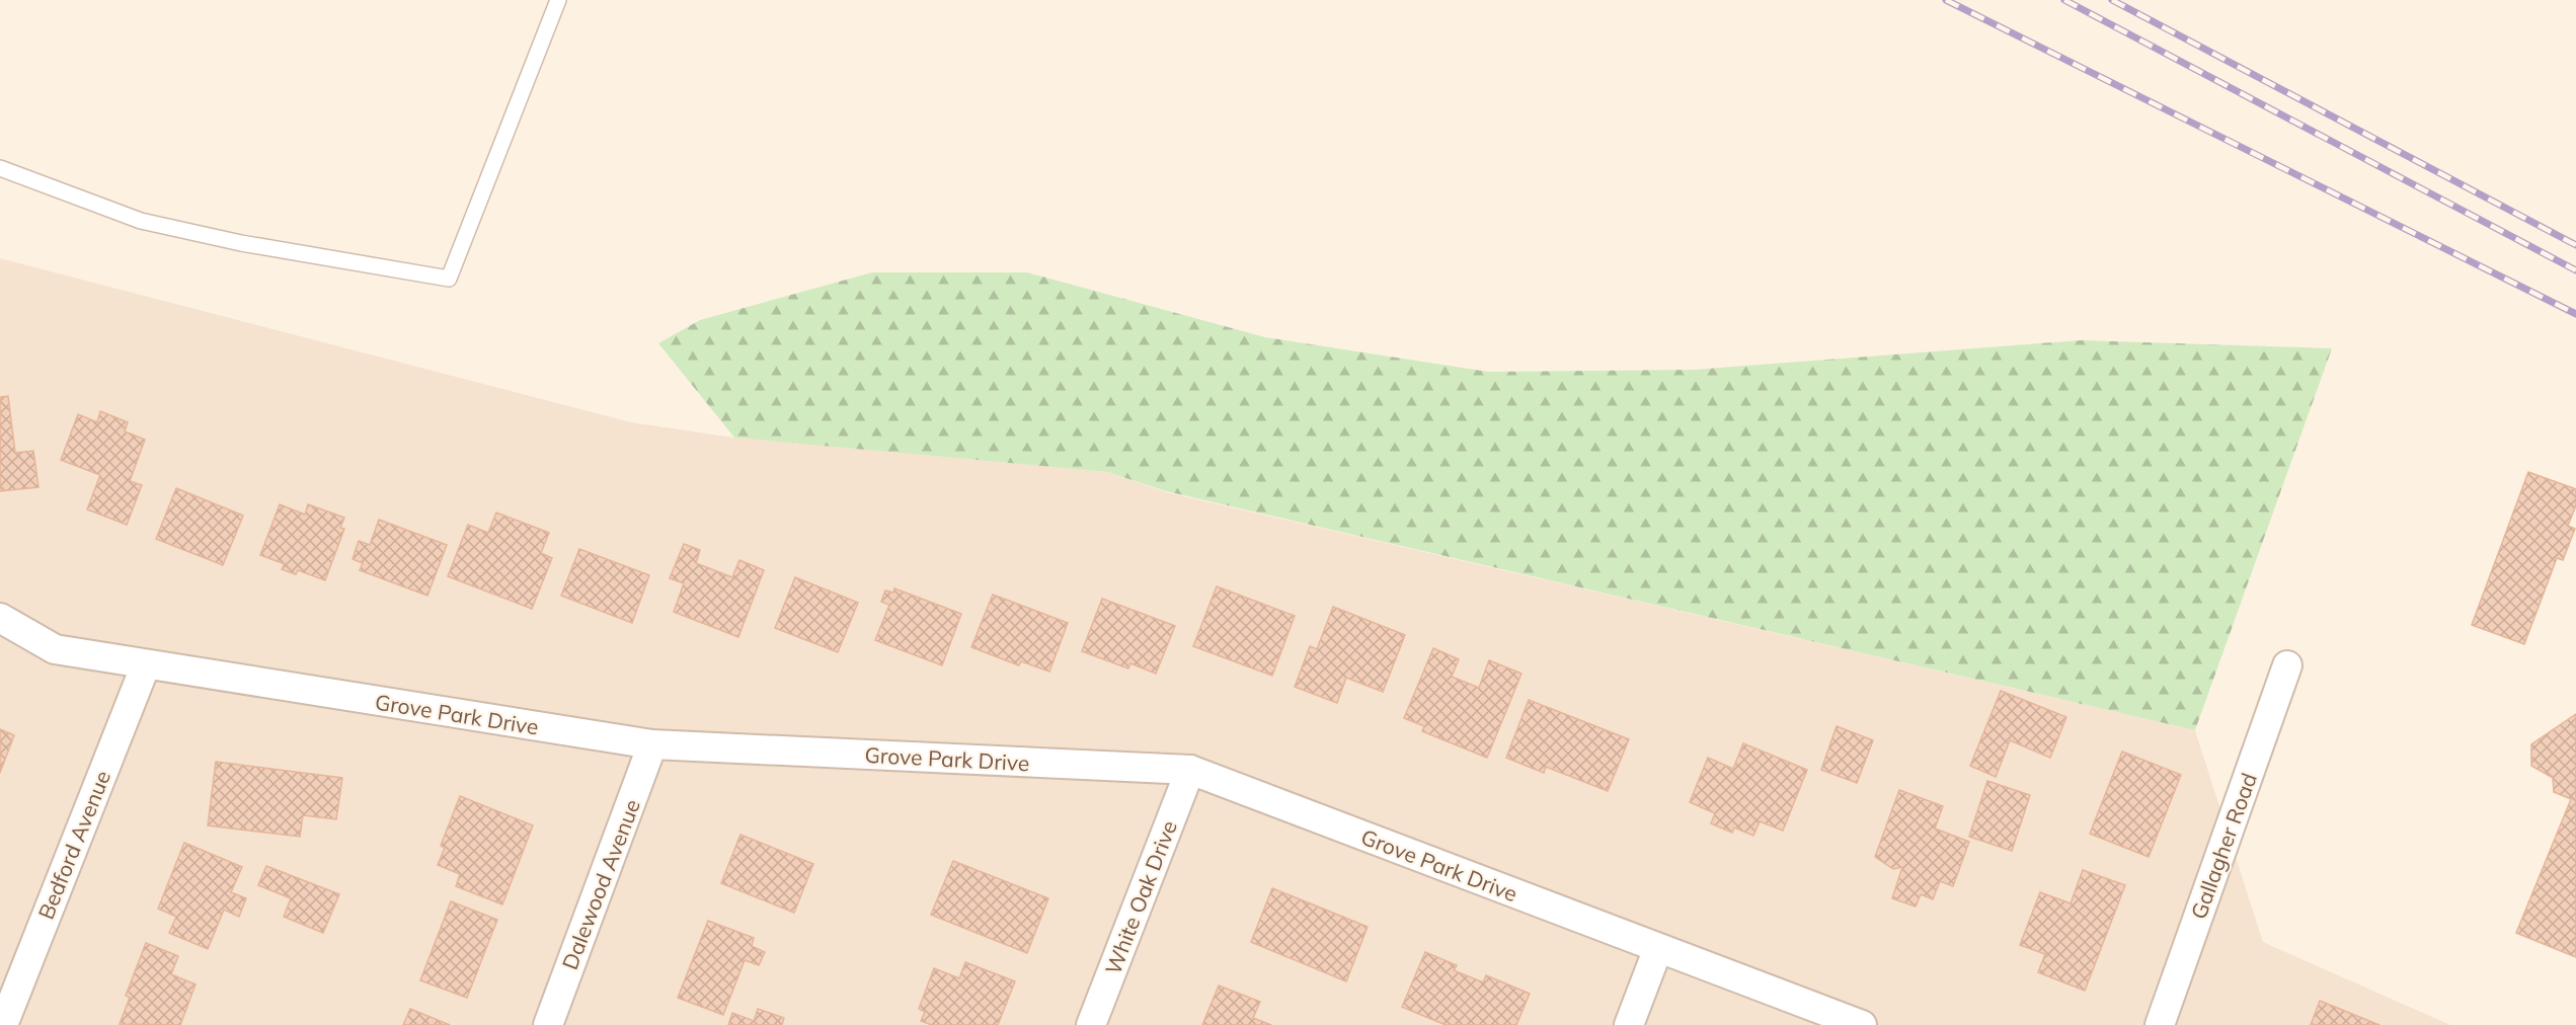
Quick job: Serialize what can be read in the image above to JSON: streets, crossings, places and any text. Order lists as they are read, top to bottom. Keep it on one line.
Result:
{"streets":{"street":["Grove Park Drive","Bedford Avenue","Gallagher Road","Dalewood Avenue","White Oak Drive"]},"crossings":[["Grove Park Drive","Bedford Avenue"],["Grove Park Drive","Dalewood Avenue"],["Grove Park Drive","White Oak Drive"]]}
